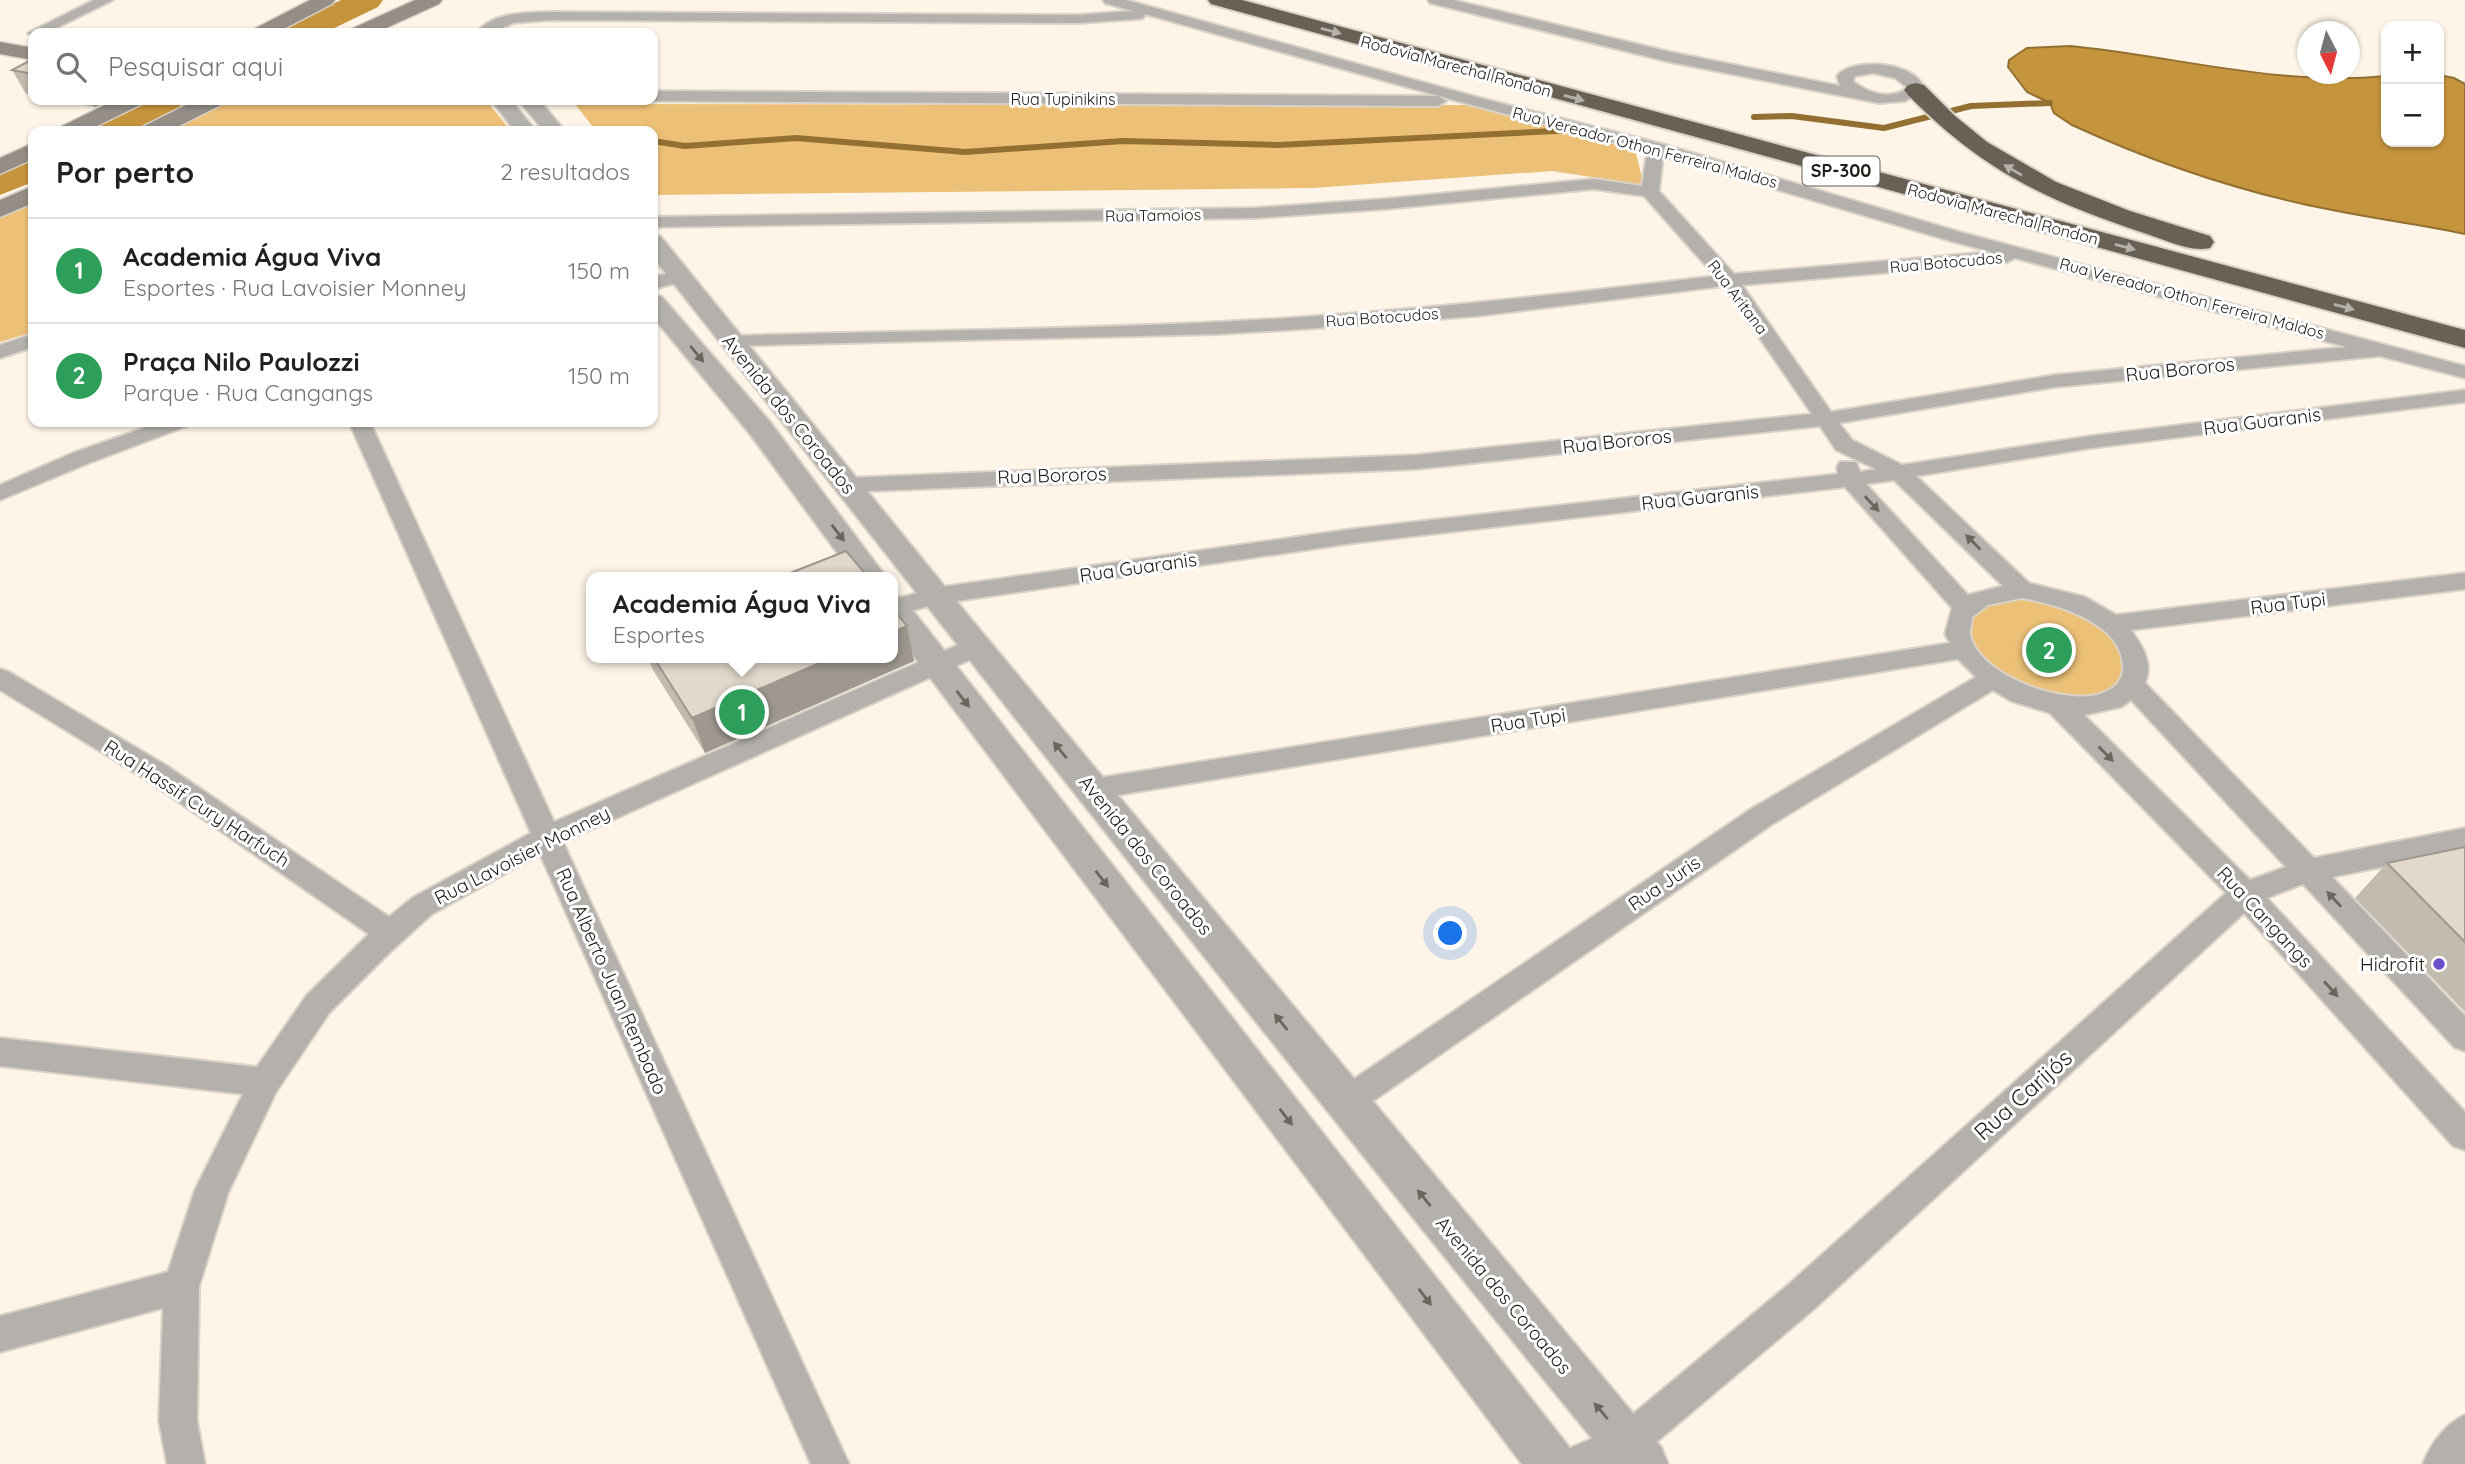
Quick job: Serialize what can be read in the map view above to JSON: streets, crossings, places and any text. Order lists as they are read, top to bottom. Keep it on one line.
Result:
{"streets":{"highway":["Rodovia Marechal Rondon","SP-300"],"street":["Rua Tupinikins","Rua Vereador Othon Ferreira Maldos","Rua Tamoios","Rua Botocudos","Rua Aritana","Rua Bororos","Avenida dos Coroados","Rua Guaranis","Rua Tupi","Rua Hassif Cury Harfuch","Rua Lavoisier Monney","Rua Juris","Rua Cangangs","Rua Alberto Juan Rembado","Rua Carijós"]},"crossings":[["Rua Tupinikins","Rua Vereador Othon Ferreira Maldos"],["Rua Vereador Othon Ferreira Maldos","Rua Botocudos"],["Rua Vereador Othon Ferreira Maldos","Rua Bororos"],["Rua Tamoios","Rua Aritana"],["Rua Botocudos","Rua Aritana"],["Rua Botocudos","Avenida dos Coroados"],["Rua Aritana","Rua Bororos"],["Rua Aritana","Rua Guaranis"],["Rua Aritana","Rua Tupi"],["Rua Aritana","Rua Juris"],["Rua Aritana","Rua Cangangs"],["Rua Bororos","Avenida dos Coroados"],["Avenida dos Coroados","Rua Guaranis"],["Avenida dos Coroados","Rua Tupi"],["Avenida dos Coroados","Rua Lavoisier Monney"],["Avenida dos Coroados","Rua Juris"],["Avenida dos Coroados","Rua Carijós"],["Rua Tupi","Rua Juris"],["Rua Tupi","Rua Cangangs"],["Rua Hassif Cury Harfuch","Rua Lavoisier Monney"],["Rua Lavoisier Monney","Rua Alberto Juan Rembado"],["Rua Juris","Rua Cangangs"],["Rua Cangangs","Rua Carijós"]],"places":["Hidrofit"],"north":"bottom","page":{"map_buttons":["+","−"],"search":"Pesquisar aqui","heading":["Por perto","2 resultados"],"list":[{"mark":"1","name":"Academia Água Viva","note":"Esportes · Rua Lavoisier Monney","value":"150 m"},{"mark":"2","name":"Praça Nilo Paulozzi","note":"Parque · Rua Cangangs","value":"150 m"}],"popup":["Academia Água Viva","Esportes"],"pins":["2","1"]}}
